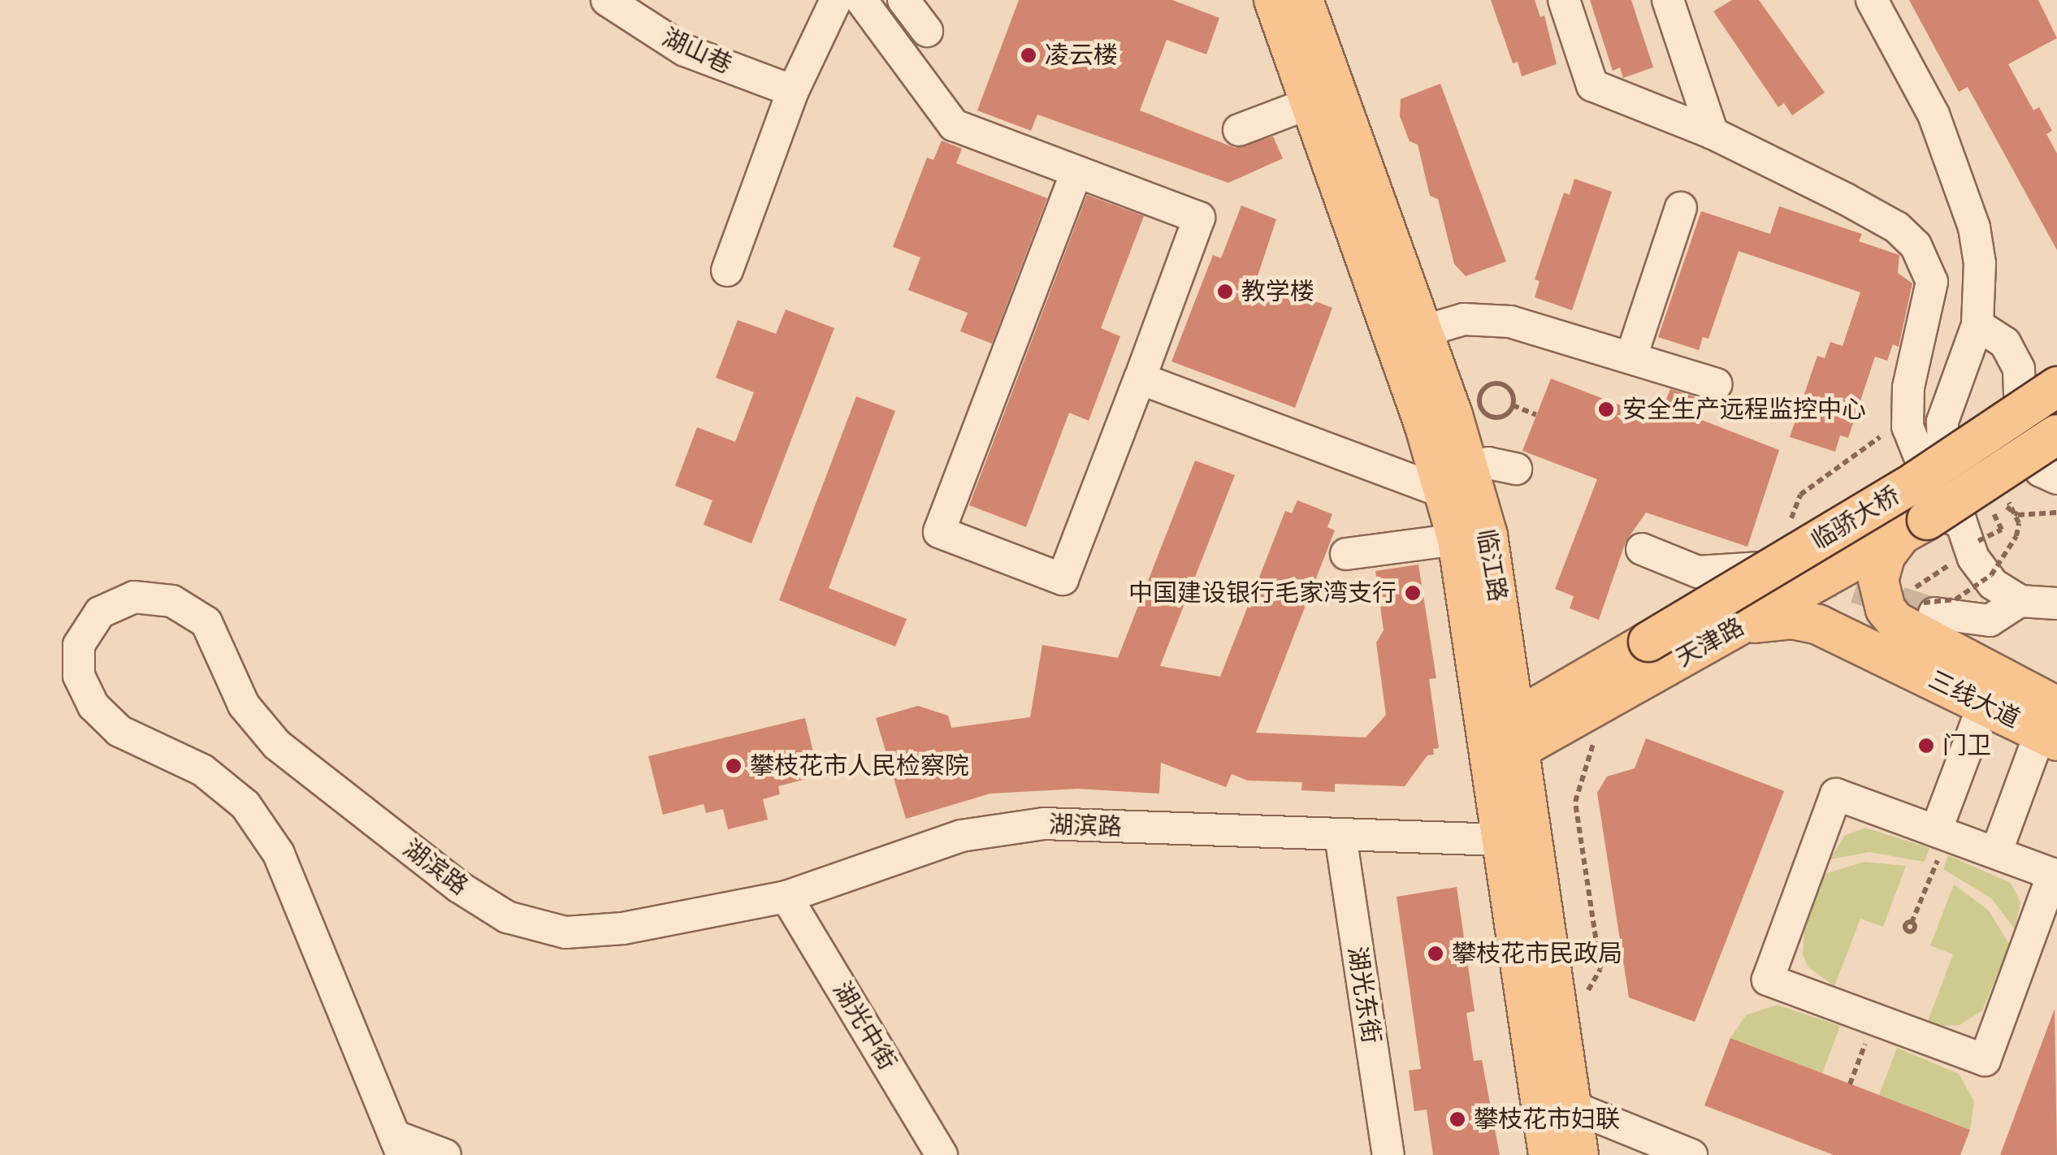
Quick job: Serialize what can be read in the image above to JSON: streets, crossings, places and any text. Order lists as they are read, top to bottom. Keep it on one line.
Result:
{"streets":{"main road":["临骄大桥","临江路","天津路","三线大道"],"street":["湖山巷","湖滨路","湖光东街","湖光中街"]},"crossings":[["临骄大桥","临江路"],["临骄大桥","天津路"],["临江路","天津路"],["临江路","湖滨路"],["湖滨路","湖光东街"],["湖滨路","湖光中街"]],"places":["凌云楼","教学楼","安全生产远程监控中心","中国建设银行毛家湾支行","门卫","攀枝花市人民检察院","攀枝花市民政局","攀枝花市妇联"]}
